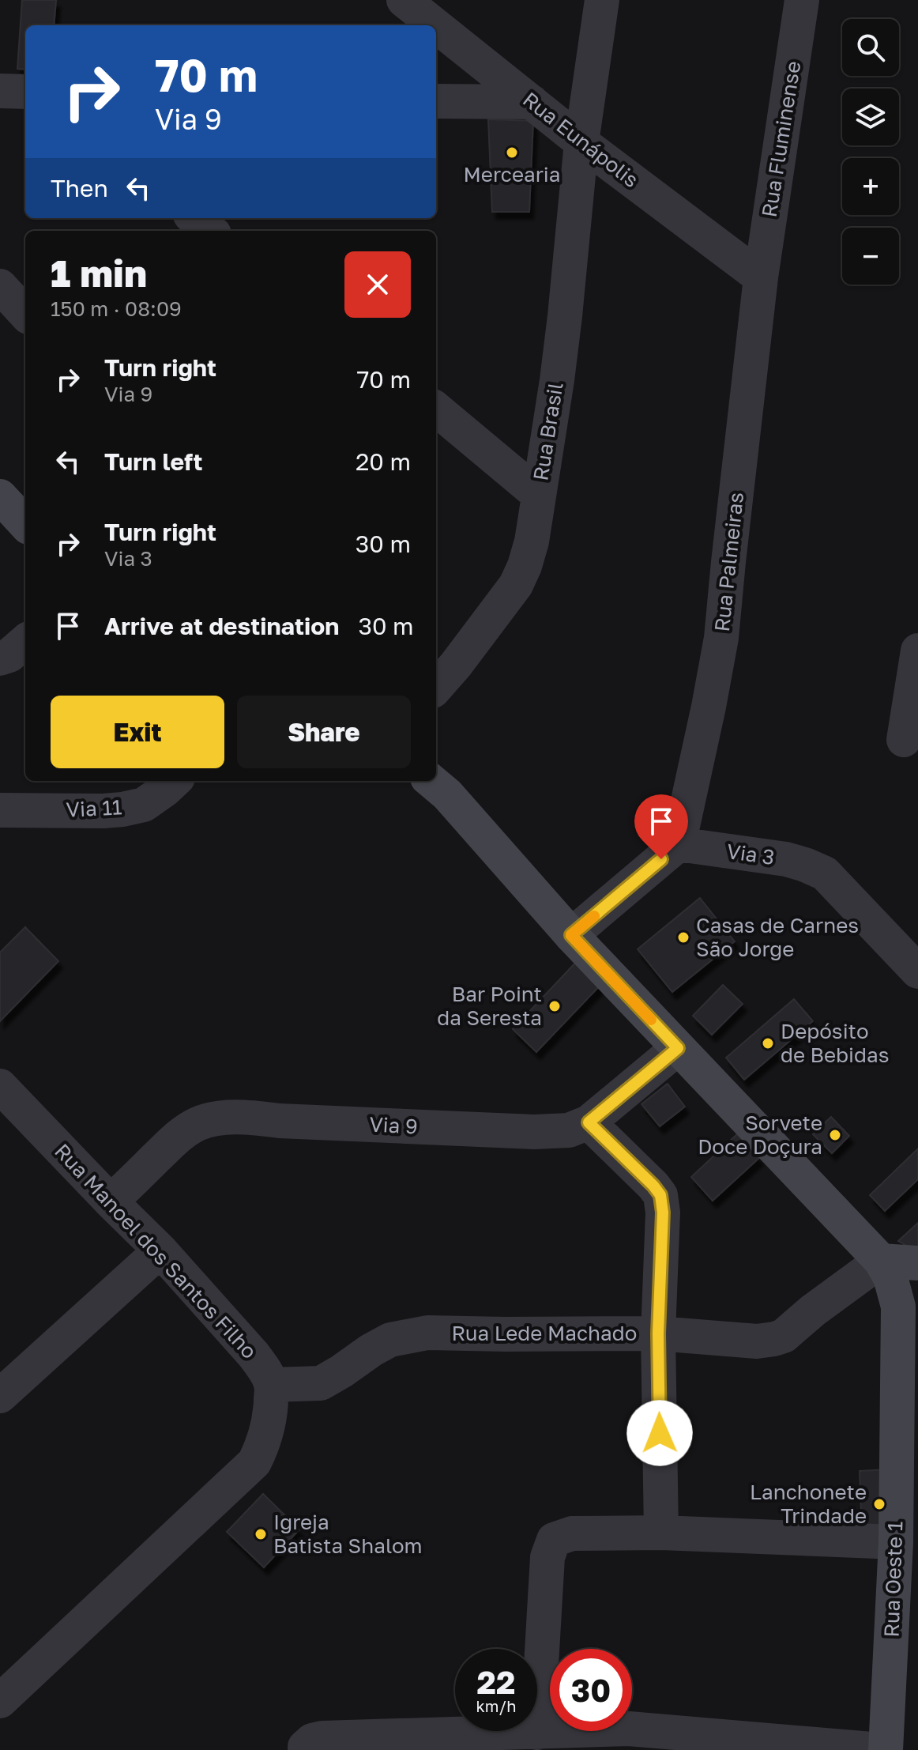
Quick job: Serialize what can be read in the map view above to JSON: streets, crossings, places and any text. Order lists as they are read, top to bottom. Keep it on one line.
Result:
{"streets":{"street":["Rua Fluminense","Rua Eunápolis","Rua Brasil","Rua Palmeiras","Via 11","Via 3","Via 9","Rua Manoel dos Santos Filho","Rua Lede Machado","Rua Oeste 1"]},"crossings":[["Rua Fluminense","Rua Eunápolis"],["Rua Fluminense","Rua Palmeiras"],["Rua Eunápolis","Rua Brasil"],["Rua Eunápolis","Rua Palmeiras"],["Rua Palmeiras","Via 3"],["Via 9","Rua Manoel dos Santos Filho"],["Via 9","Rua Oeste 1"],["Rua Manoel dos Santos Filho","Rua Lede Machado"],["Rua Lede Machado","Rua Oeste 1"]],"places":["Mercearia","Casas de Carnes São Jorge","Bar Point da Seresta","Depósito de Bebidas","Sorvete Doce Doçura","Lanchonete Trindade","Igreja Batista Shalom"],"page":{"map_buttons":["+","−"],"turn":["70 m","Via 9"],"then":"Then","heading":["1 min","150 m · 08:09"],"list":[{"name":"Turn right","note":"Via 9","value":"70 m"},{"name":"Turn left","value":"20 m"},{"name":"Turn right","note":"Via 3","value":"30 m"},{"name":"Arrive at destination","value":"30 m"}],"buttons":["Exit","Share"],"speed":"22 km/h","limit":"30"}}
